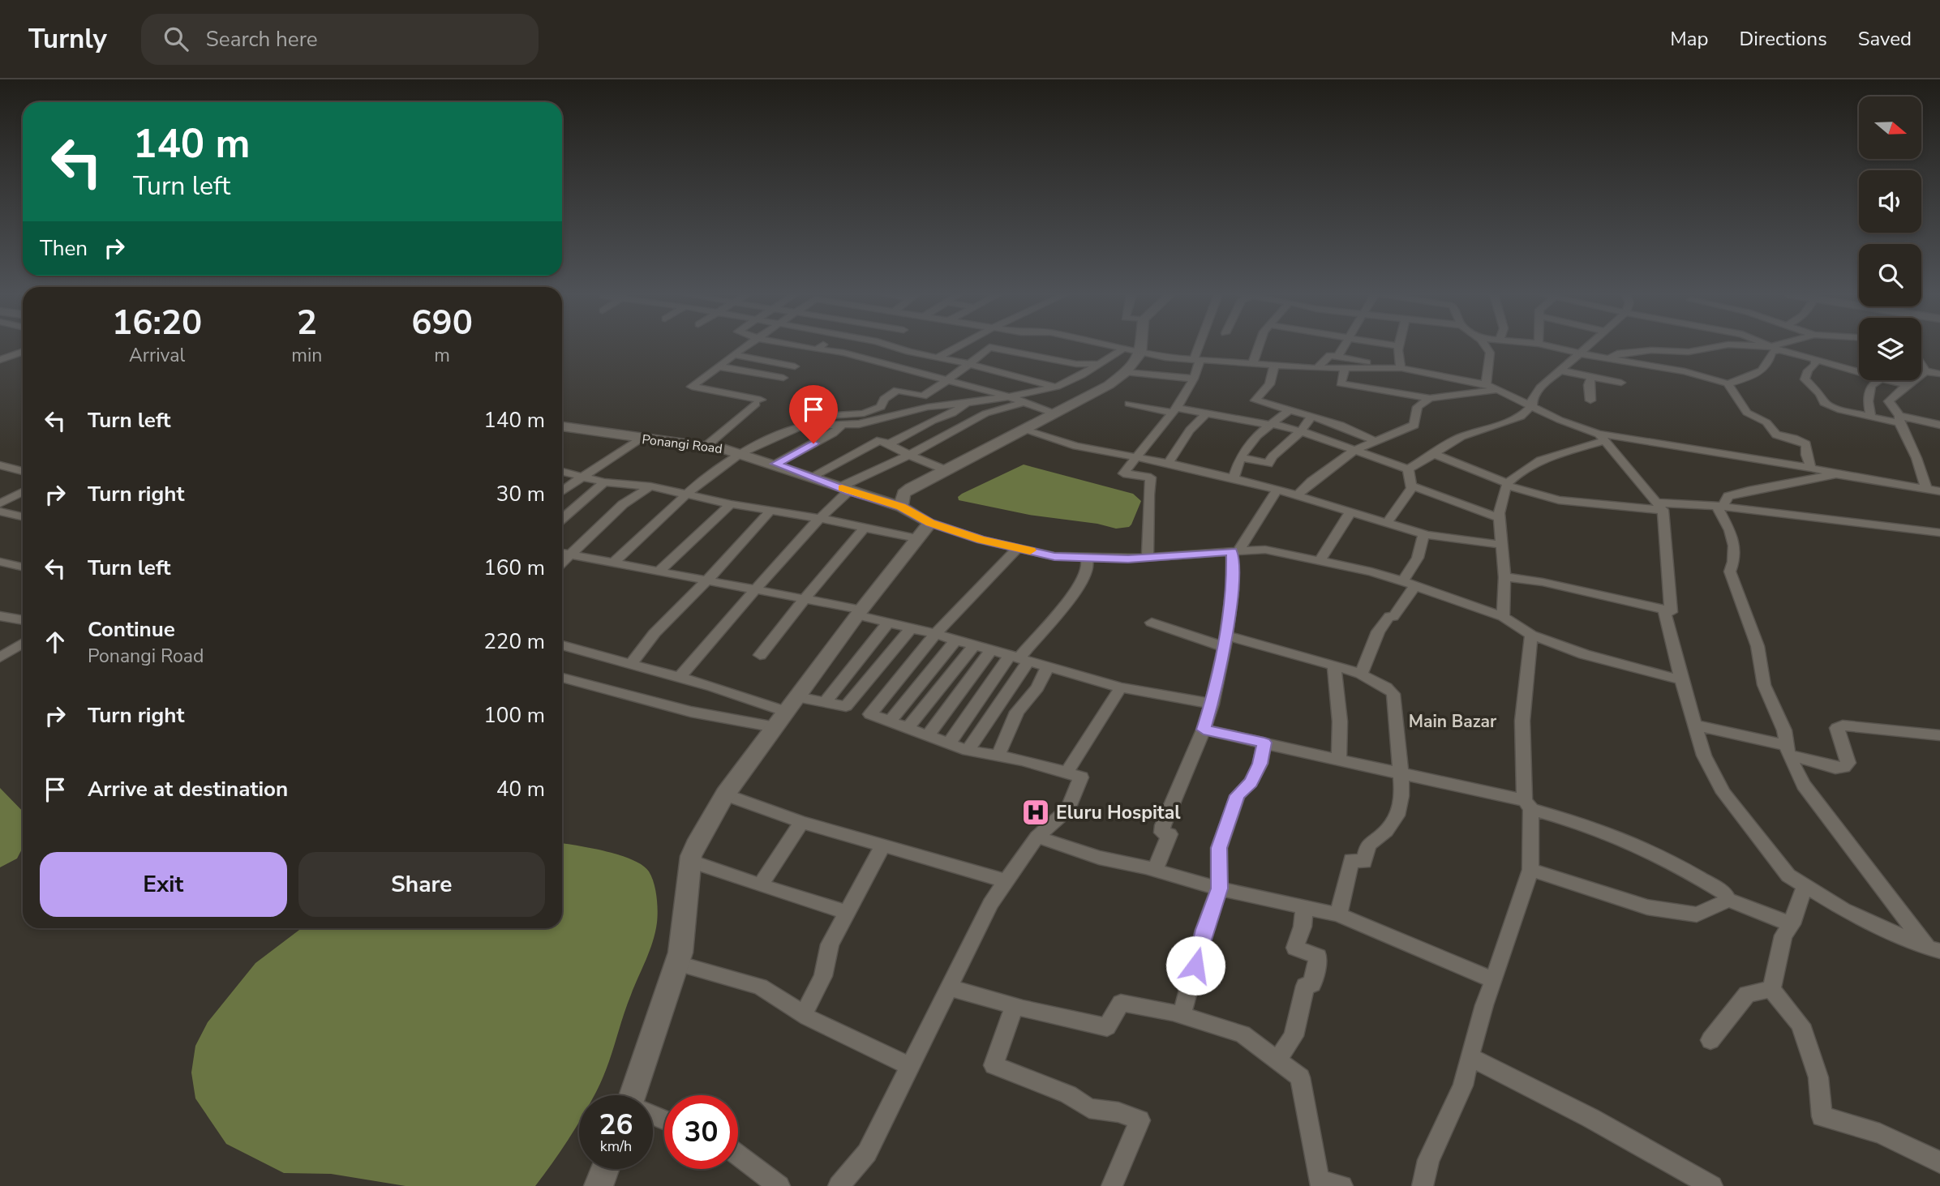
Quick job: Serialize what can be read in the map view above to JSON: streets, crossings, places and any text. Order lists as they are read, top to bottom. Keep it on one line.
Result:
{"streets":{"main road":["Ponangi Road"]},"districts":["Main Bazar"],"places":{"hospital":["Eluru Hospital"]},"north":"right","page":{"header":"Turnly","search":"Search here","nav":["Map","Directions","Saved"],"turn":["140 m","Turn left"],"then":"Then","eta":["16:20","Arrival","2","min","690","m"],"list":[{"name":"Turn left","value":"140 m"},{"name":"Turn right","value":"30 m"},{"name":"Turn left","value":"160 m"},{"name":"Continue","note":"Ponangi Road","value":"220 m"},{"name":"Turn right","value":"100 m"},{"name":"Arrive at destination","value":"40 m"}],"buttons":["Exit","Share"],"speed":"26 km/h","limit":"30"}}
